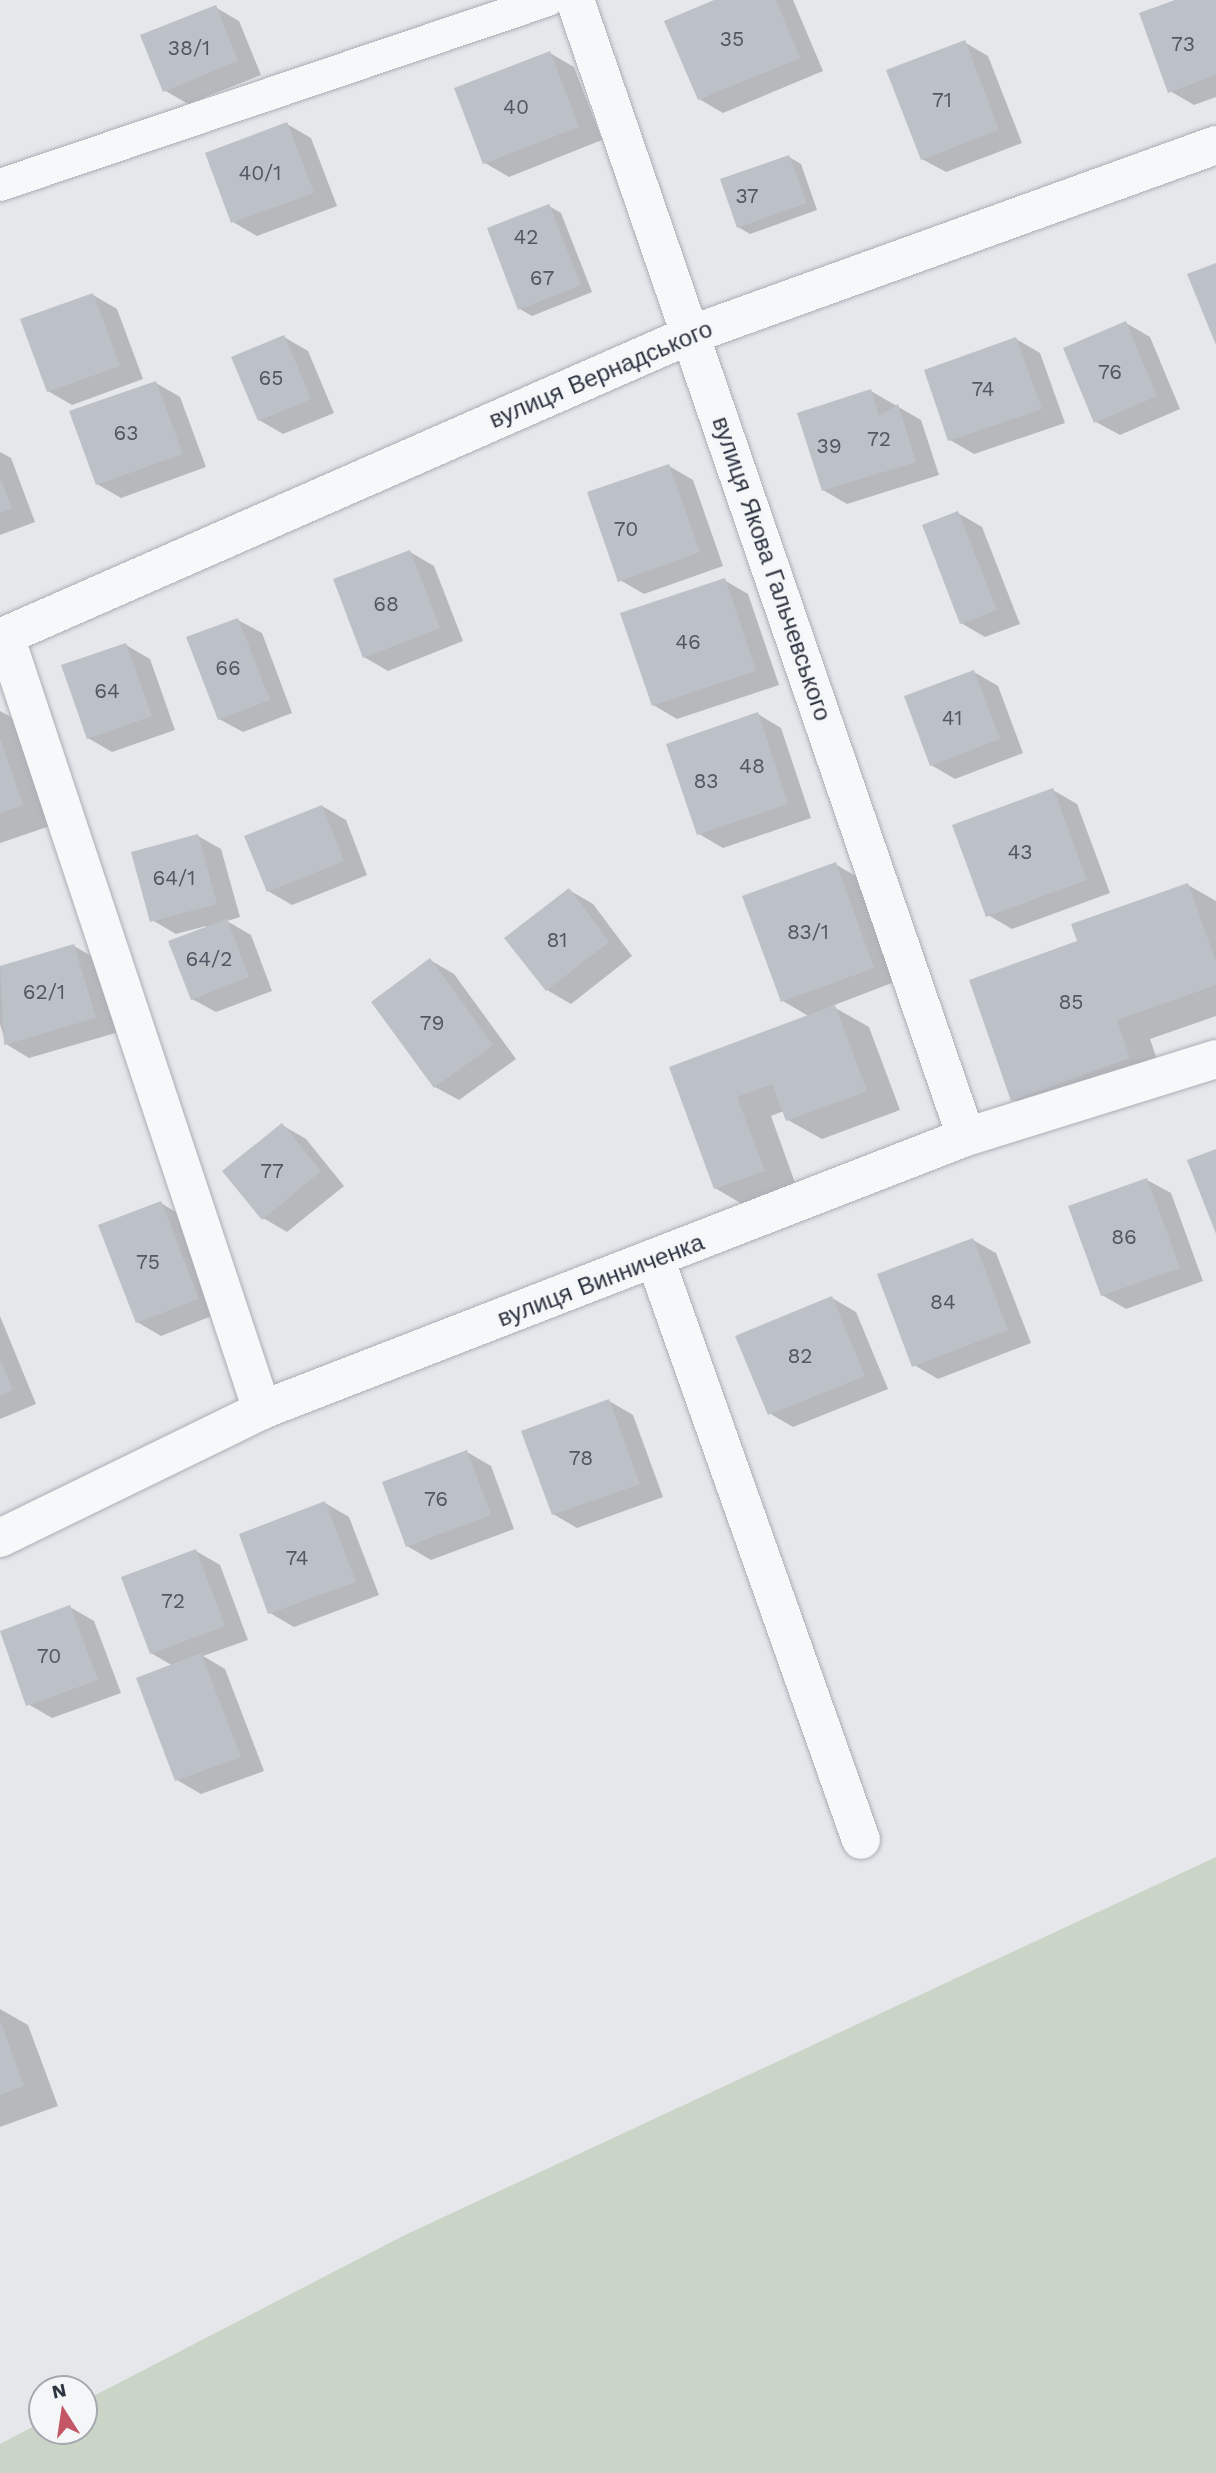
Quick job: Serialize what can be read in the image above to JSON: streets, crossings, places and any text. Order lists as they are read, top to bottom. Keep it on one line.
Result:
{"streets":{"street":["вулиця Вернадського","вулиця Якова Гальчевського","вулиця Винниченка"]},"crossings":[["вулиця Вернадського","вулиця Якова Гальчевського"],["вулиця Якова Гальчевського","вулиця Винниченка"]],"house_numbers":["35","73","38/1","71","40","40/1","37","42","67","76","65","74","63","72","39","70","68","46","66","64","41","48","83","43","64/1","83/1","81","64/2","62/1","85","79","77","86","75","84","82","78","76","74","72","70"],"north":"top"}
